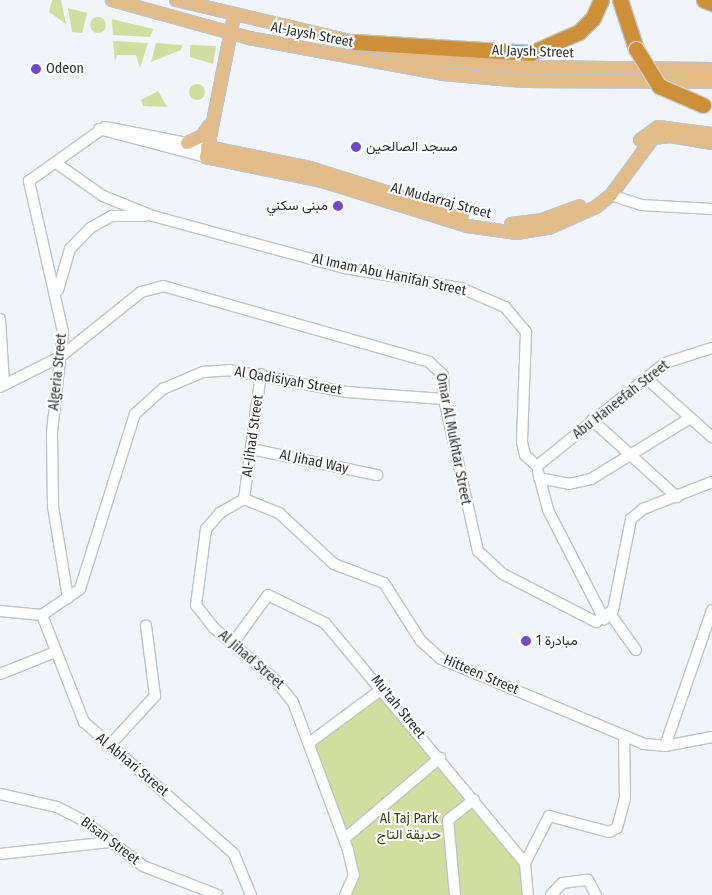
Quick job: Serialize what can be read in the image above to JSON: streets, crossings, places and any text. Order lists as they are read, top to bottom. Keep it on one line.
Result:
{"streets":{"main road":["Al-Jaysh Street","Al Jaysh Street","Al Mudarraj Street"],"street":["Al Imam Abu Hanifah Street","Algeria Street","Al Qadisiyah Street","Abu Haneefah Street","Al-Jihad Street","Omar Al Mukhtar Street","Al Jihad Way","Al Jihad Street","Hitteen Street","Mu'tah Street","Al Abhari Street","Bisan Street"]},"crossings":[["Al-Jaysh Street","Al Jaysh Street"],["Al Imam Abu Hanifah Street","Algeria Street"],["Al Imam Abu Hanifah Street","Abu Haneefah Street"],["Algeria Street","Al Qadisiyah Street"],["Algeria Street","Omar Al Mukhtar Street"],["Al Qadisiyah Street","Al-Jihad Street"],["Al Qadisiyah Street","Omar Al Mukhtar Street"],["Al Qadisiyah Street","Al Abhari Street"],["Al-Jihad Street","Al Jihad Way"],["Al-Jihad Street","Al Jihad Street"],["Al-Jihad Street","Hitteen Street"],["Al Jihad Street","Hitteen Street"],["Al Jihad Street","Mu'tah Street"]],"parks":["Al Taj Park حديقة التاج"],"places":["Odeon","مسجد الصالحين","مبنى سكني","مبادرة 1"]}
